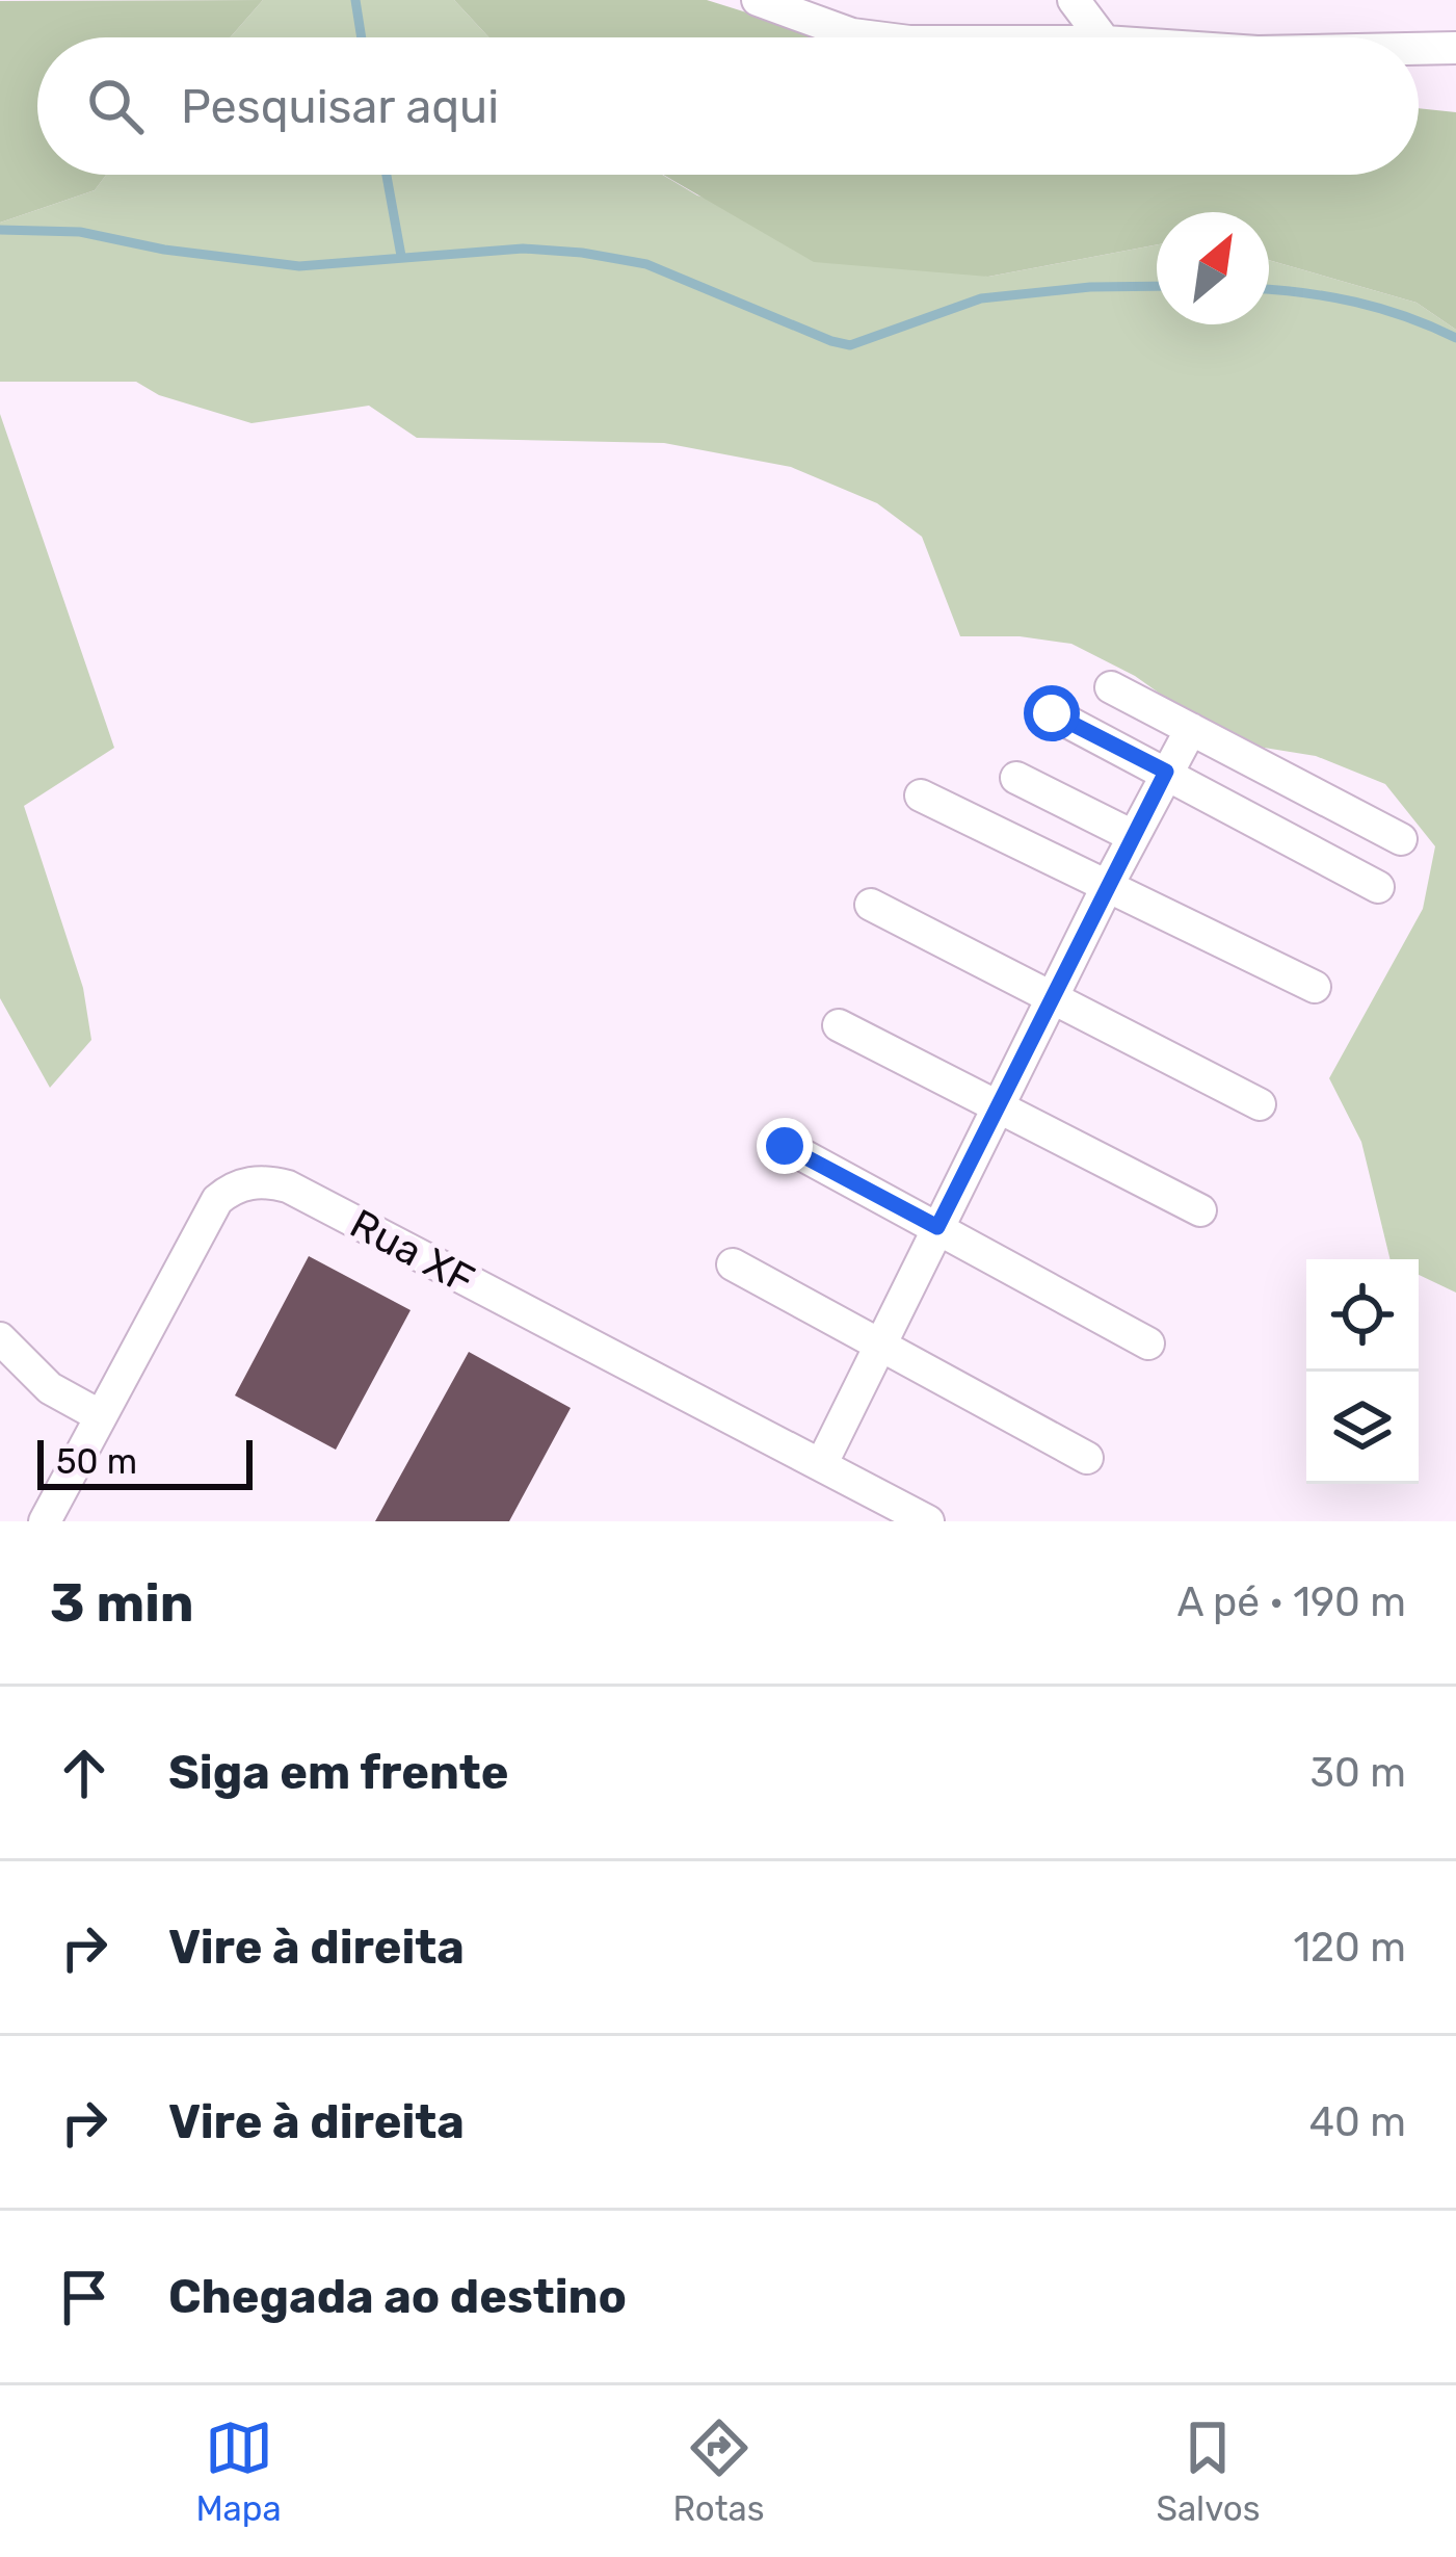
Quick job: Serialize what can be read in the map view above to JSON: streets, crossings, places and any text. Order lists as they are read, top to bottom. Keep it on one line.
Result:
{"streets":{"street":["Rua XF"]},"scale_bar":"50 m","north":"top right","page":{"search":"Pesquisar aqui","scale":"50 m","heading":["3 min","A pé · 190 m"],"list":[["Siga em frente","30 m"],["Vire à direita","120 m"],["Vire à direita","40 m"],"Chegada ao destino"],"nav":["Mapa","Rotas","Salvos"]}}
